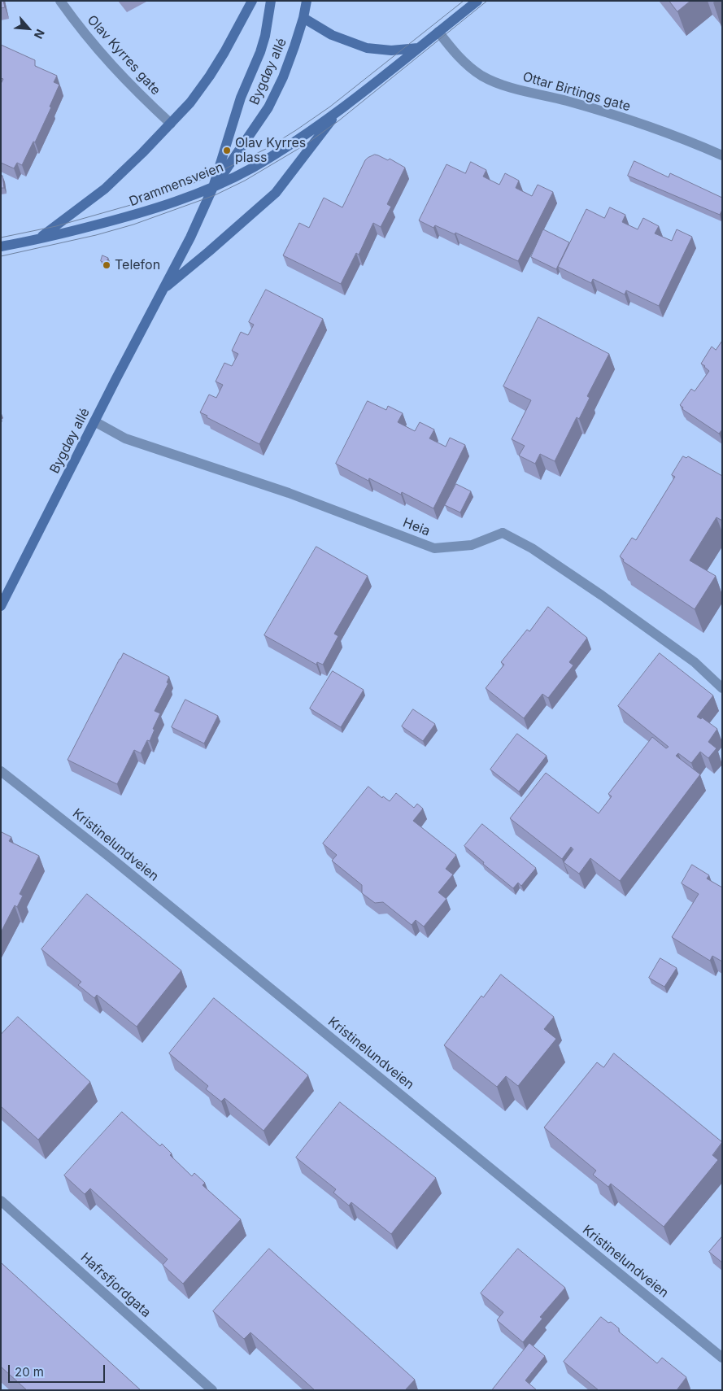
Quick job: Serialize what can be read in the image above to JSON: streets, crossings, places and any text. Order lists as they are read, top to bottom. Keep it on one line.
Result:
{"streets":{"main road":["Bygdøy allé","Drammensveien"],"street":["Olav Kyrres gate","Ottar Birtings gate","Heia","Kristinelundveien","Hafrsfjordgata"]},"crossings":[["Bygdøy allé","Drammensveien"],["Bygdøy allé","Heia"],["Ottar Birtings gate","Drammensveien"]],"places":["Olav Kyrres plass","Telefon"],"scale_bar":"20 m","north":"bottom right"}
